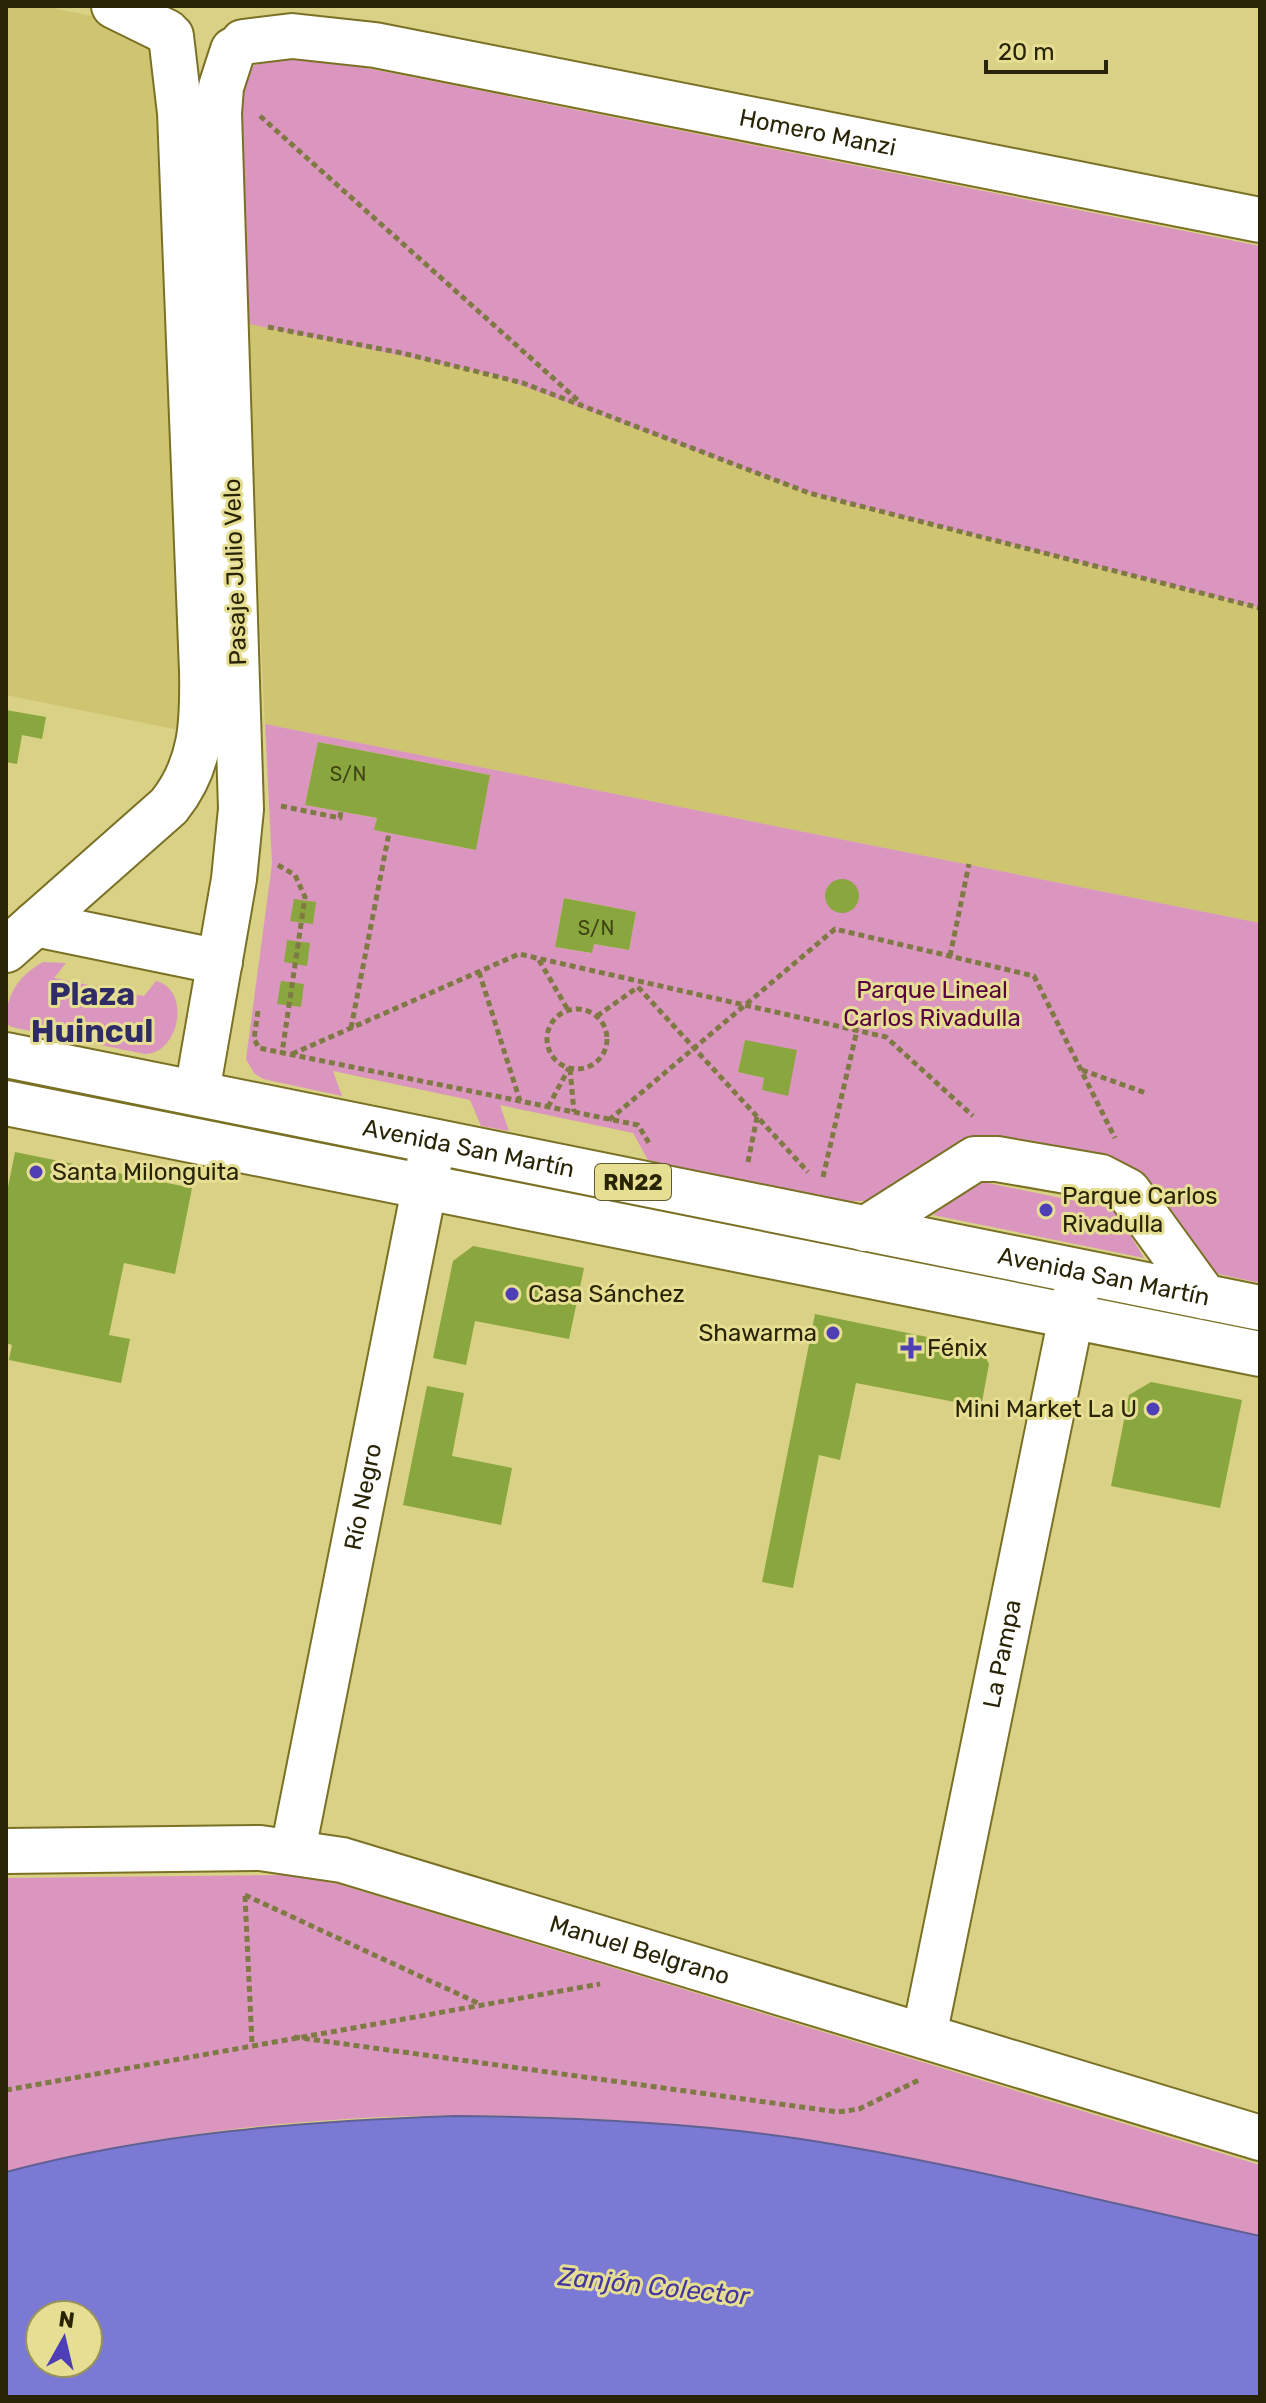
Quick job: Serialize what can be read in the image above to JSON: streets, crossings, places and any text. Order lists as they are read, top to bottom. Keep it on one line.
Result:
{"streets":{"main road":["Homero Manzi","Pasaje Julio Velo","Avenida San Martín","RN22","Río Negro","La Pampa","Manuel Belgrano"]},"crossings":[["Homero Manzi","Pasaje Julio Velo"],["Pasaje Julio Velo","Avenida San Martín"],["Avenida San Martín","Río Negro"],["Avenida San Martín","La Pampa"],["Río Negro","Manuel Belgrano"],["La Pampa","Manuel Belgrano"]],"districts":["Plaza Huincul"],"water":["Zanjón Colector"],"parks":["Parque Lineal Carlos Rivadulla"],"places":{"other":["Santa Milonguita","Parque Carlos Rivadulla","Casa Sánchez","Shawarma","Mini Market La U"],"health":["Fénix"]},"house_numbers":["S/N","S/N"],"scale_bar":"20 m","north":"top"}
